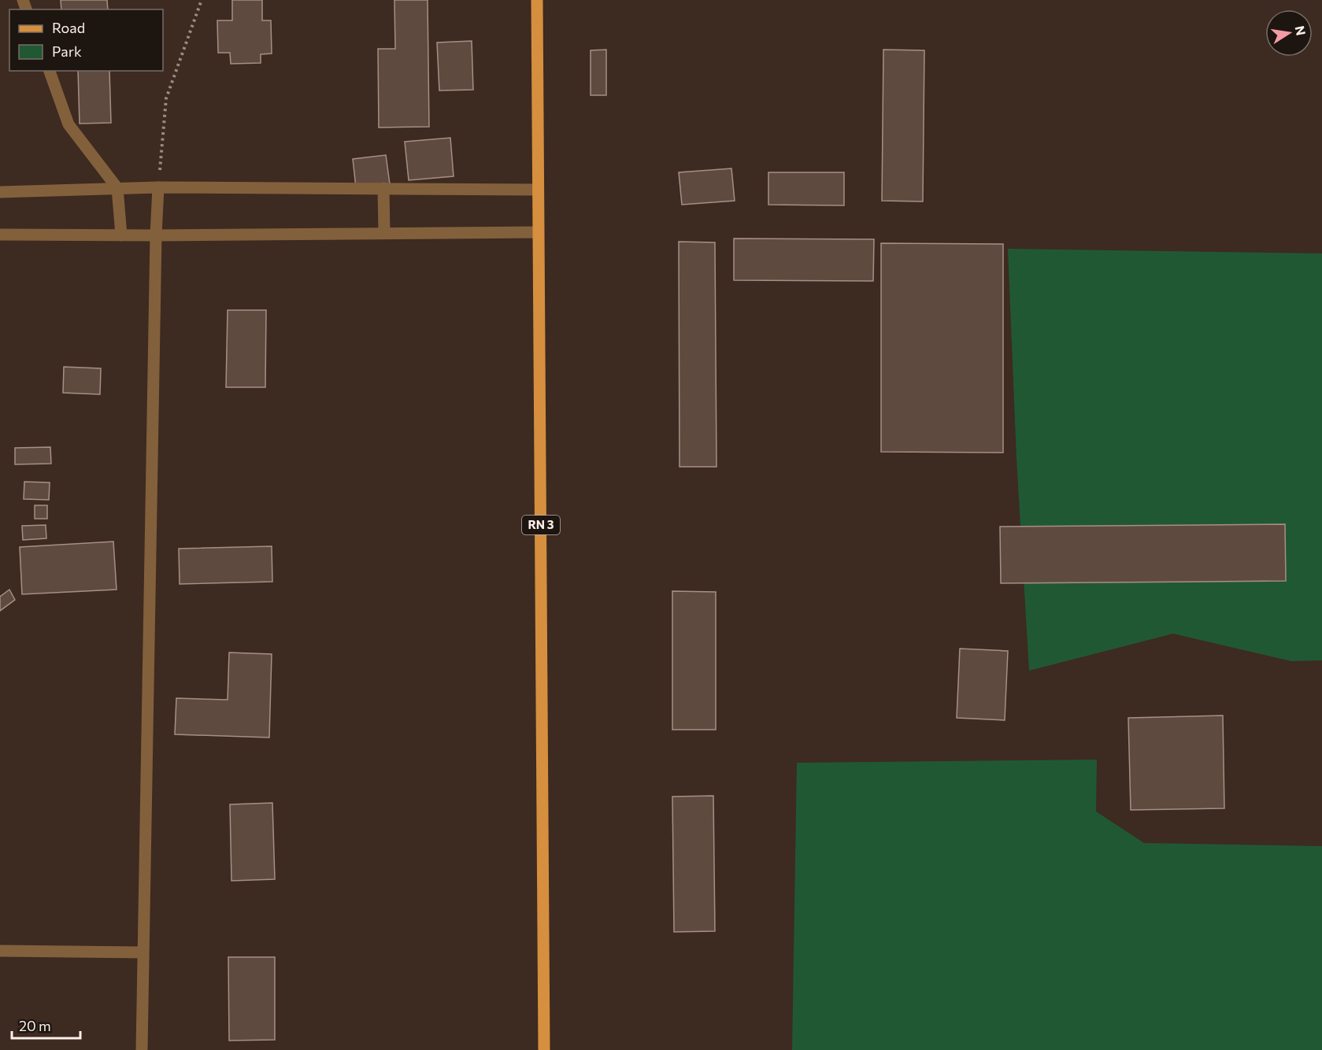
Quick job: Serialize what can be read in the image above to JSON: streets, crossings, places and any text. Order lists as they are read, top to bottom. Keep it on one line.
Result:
{"streets":{"main road":["RN 3"]},"legend":["Road","Park"],"scale_bar":"20 m","north":"right"}
